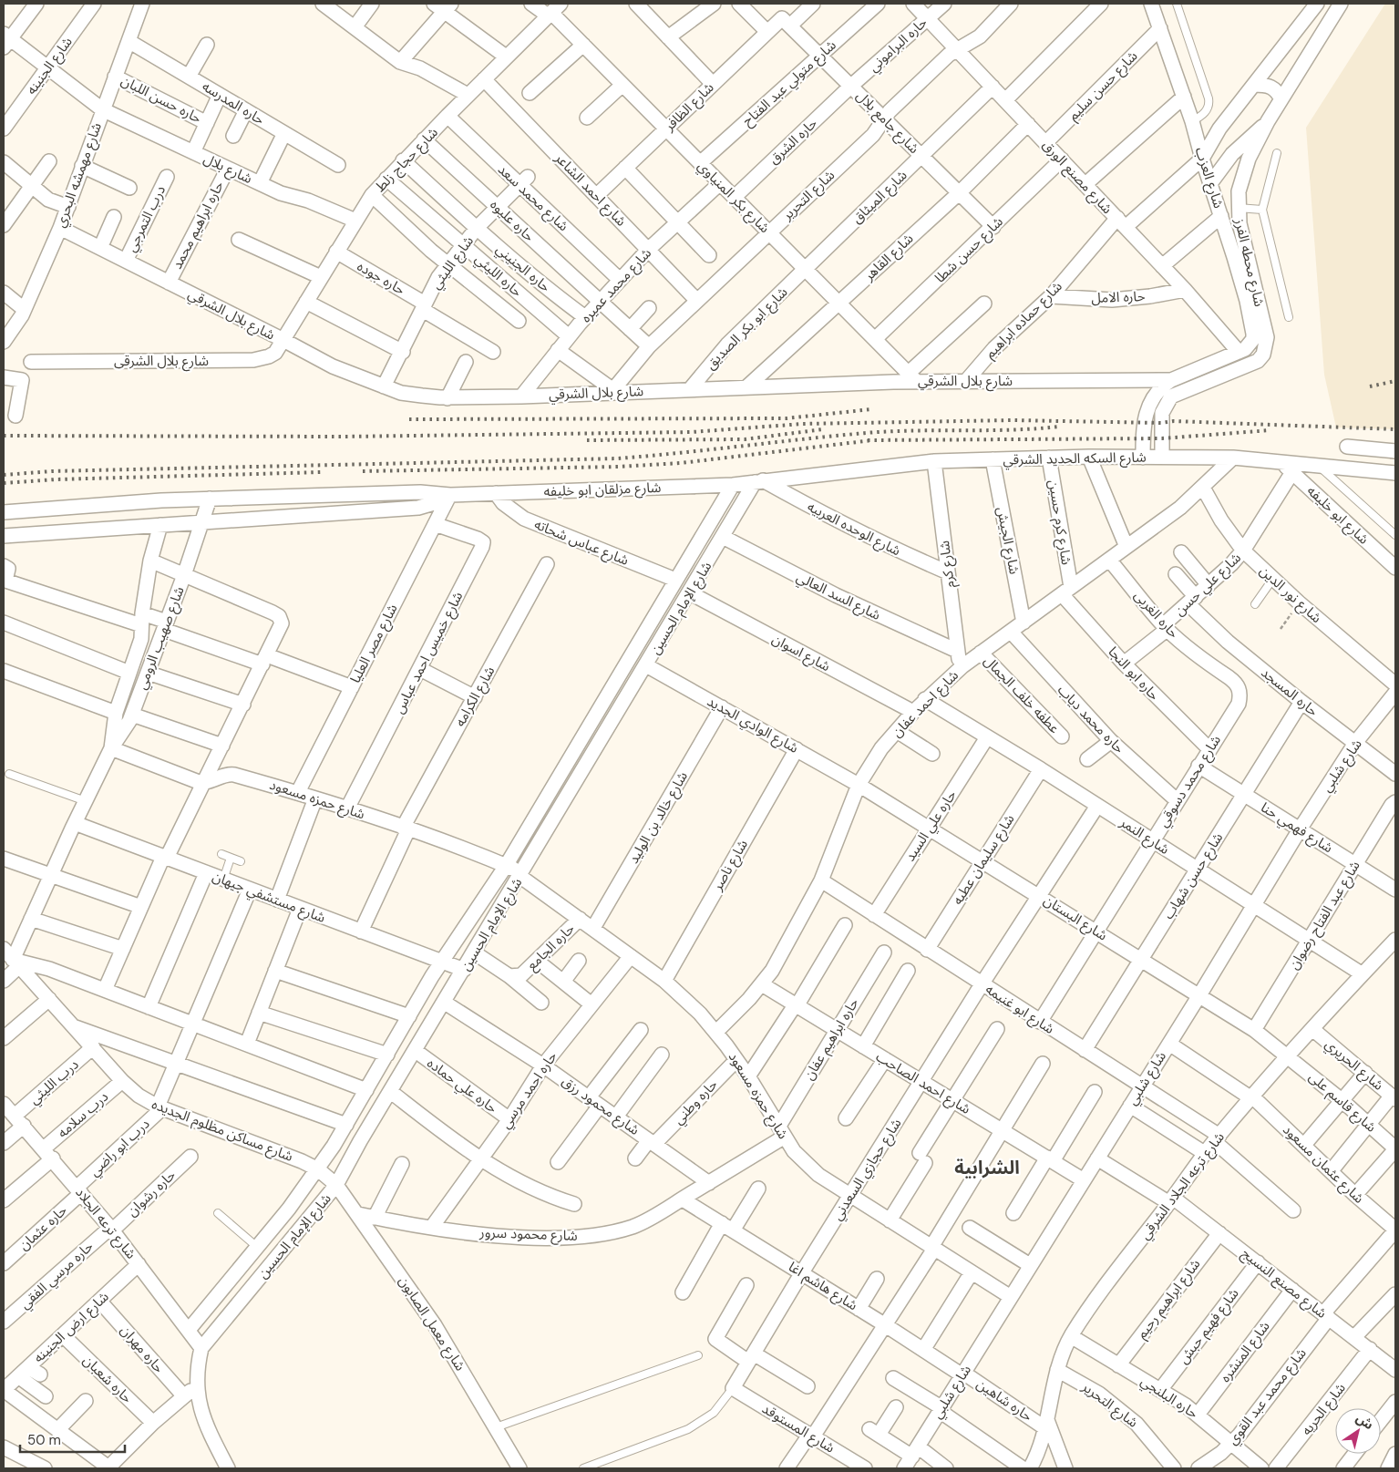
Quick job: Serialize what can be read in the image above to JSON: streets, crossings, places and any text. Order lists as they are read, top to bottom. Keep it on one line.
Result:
{"streets":{"street":["حاره البراموني","شارع الجنينه","شارع متولي عبد الفتاح","شارع حسن سليم","حاره حسن اللبان","حاره المدرسه","شارع الظافر","شارع جامع بلال","حاره الشرق","شارع حجاج زلط","شارع بلال","شارع مهمشه البحري","شارع مصنع الورق","شارع العزب","شارع احمد الشاعر","شارع التحرير","شارع بكر المنياوي","شارع الميثاق","شارع محمد سعد","درب التمرجي","حاره عليوه","حاره ابراهيم محمد","شارع حسن شطا","شارع القاهر","شارع الليثي","شارع محطه الفرز","حاره الجنيني","حاره الليثي","حاره جوده","شارع محمد عميره","حاره الامل","شارع بلال الشرقي","شارع حماده ابراهيم","شارع ابو بكر الصديق","شارع بلال الشرقى","شارع السكه الحديد الشرقي","شارع مزلقان ابو خليفه","شارع ابو خليفه","شارع كرم حسين","شارع الوحده العربيه","شارع الجيش","شارع عباس شحاته","شارع كرم","شارع علي حسن","شارع نور الدين","شارع السد العالي","شارع الإمام الحسين","حاره الغربى","شارع صهيب الرومي","شارع مصر العليا","شارع خميس احمد عباس","شارع اسوان","حاره ابو النجا","حاره المسجد","عطفه خلف الجمال","شارع الكرامه","شارع احمد عفان","حاره محمد دياب","شارع الوادي الجديد","شارع شلبي","شارع محمد دسوقي","شارع حمزه مسعود","شارع خالد بن الوليد","حاره علي السيد","شارع فهمي حنا","شارع النمر","شارع سليمان عطيه","شارع ناصر","شارع حسن شهاب","شارع مستشفي جيهان","شارع عبد الفتاح رضوان","شارع البستان","حاره الجامع","شارع ابو غنيمه","حاره ابراهيم عفان","شارع الحريري","درب الليثي","شارع احمد الصاحب","حاره علي حماده","حاره احمد مرسي","حاره وطني","شارع قاسم على","شارع محمود رزق","درب سلامه","شارع مساكن مظلوم الجديده","درب ابو راضي","شارع عثمان مسعود","شارع حجازي السعدني","شارع ترعه الجلاد الشرقي","حاره رشوان","شارع ترعه الجلاد","حاره عثمان","شارع محمود سرور","حاره مرسي الفقي","شارع مصنع النسيج","شارع هاشم اغا","شارع ابراهيم رحيم","شارع معمل الصابون","شارع فهيم حبش","شارع ارض الجنينه","حاره مهران","شارع المنشره","حاره شعبان","شارع محمد عبد القوي","حاره البلنجي","حاره شاهين","شارع الحريه","شارع المستوقد"]},"crossings":[["حاره البراموني","شارع جامع بلال"],["حاره البراموني","حاره الشرق"],["حاره البراموني","شارع مصنع الورق"],["شارع الجنينه","شارع بلال"],["شارع متولي عبد الفتاح","شارع جامع بلال"],["شارع متولي عبد الفتاح","شارع بكر المنياوي"],["شارع حسن سليم","شارع مصنع الورق"],["شارع حسن سليم","شارع العزب"],["حاره حسن اللبان","شارع مهمشه البحري"],["حاره المدرسه","شارع مهمشه البحري"],["شارع الظافر","شارع جامع بلال"],["شارع الظافر","شارع احمد الشاعر"],["شارع الظافر","شارع بكر المنياوي"],["شارع جامع بلال","حاره الشرق"],["شارع جامع بلال","شارع التحرير"],["شارع جامع بلال","شارع الميثاق"],["شارع جامع بلال","شارع حسن شطا"],["شارع جامع بلال","شارع القاهر"],["حاره الشرق","شارع بكر المنياوي"],["شارع حجاج زلط","شارع بلال"],["شارع حجاج زلط","شارع احمد الشاعر"],["شارع حجاج زلط","شارع بكر المنياوي"],["شارع حجاج زلط","شارع محمد سعد"],["شارع حجاج زلط","حاره عليوه"],["شارع حجاج زلط","حاره الجنيني"],["شارع حجاج زلط","حاره الليثي"],["شارع حجاج زلط","حاره جوده"],["شارع حجاج زلط","شارع بلال الشرقي"],["شارع حجاج زلط","شارع بلال الشرقى"],["شارع بلال","شارع مهمشه البحري"],["شارع بلال","حاره ابراهيم محمد"],["شارع مهمشه البحري","شارع بلال الشرقي"],["شارع مصنع الورق","شارع العزب"],["شارع مصنع الورق","شارع التحرير"],["شارع مصنع الورق","شارع الميثاق"],["شارع مصنع الورق","شارع حسن شطا"],["شارع مصنع الورق","شارع القاهر"],["شارع مصنع الورق","حاره الامل"],["شارع مصنع الورق","شارع حماده ابراهيم"],["شارع العزب","شارع بلال الشرقي"],["شارع العزب","شارع حماده ابراهيم"],["شارع العزب","شارع السكه الحديد الشرقي"],["شارع احمد الشاعر","شارع التحرير"],["شارع احمد الشاعر","شارع محمد عميره"],["شارع التحرير","شارع بكر المنياوي"],["شارع التحرير","حاره عليوه"],["شارع التحرير","شارع بلال الشرقي"],["شارع التحرير","شارع ترعه الجلاد الشرقي"],["شارع بكر المنياوي","شارع الميثاق"],["شارع بكر المنياوي","شارع حسن شطا"],["شارع بكر المنياوي","شارع القاهر"],["شارع بكر المنياوي","شارع محمد عميره"],["شارع بكر المنياوي","شارع بلال الشرقي"],["شارع بكر المنياوي","شارع ابو بكر الصديق"],["شارع الميثاق","شارع ابو بكر الصديق"],["شارع محمد سعد","شارع الليثي"],["شارع محمد سعد","شارع محمد عميره"],["درب التمرجي","شارع بلال الشرقي"],["حاره عليوه","شارع الليثي"],["حاره عليوه","شارع محمد عميره"],["حاره ابراهيم محمد","شارع بلال الشرقي"],["شارع القاهر","شارع بلال الشرقي"],["شارع الليثي","حاره الجنيني"],["شارع الليثي","حاره الليثي"],["شارع الليثي","حاره جوده"],["شارع الليثي","شارع بلال الشرقي"],["شارع محطه الفرز","شارع السكه الحديد الشرقي"],["حاره الجنيني","شارع محمد عميره"],["حاره الليثي","شارع محمد عميره"],["شارع محمد عميره","شارع بلال الشرقي"],["حاره الامل","شارع حماده ابراهيم"],["شارع بلال الشرقي","شارع حماده ابراهيم"],["شارع بلال الشرقي","شارع ابو بكر الصديق"],["شارع بلال الشرقي","شارع بلال الشرقى"],["شارع السكه الحديد الشرقي","شارع مزلقان ابو خليفه"],["شارع السكه الحديد الشرقي","شارع ابو خليفه"],["شارع السكه الحديد الشرقي","شارع كرم حسين"],["شارع السكه الحديد الشرقي","شارع الوحده العربيه"],["شارع السكه الحديد الشرقي","شارع الجيش"],["شارع السكه الحديد الشرقي","شارع كرم"],["شارع السكه الحديد الشرقي","شارع الإمام الحسين"],["شارع السكه الحديد الشرقي","شارع احمد عفان"],["شارع مزلقان ابو خليفه","شارع الوحده العربيه"],["شارع مزلقان ابو خليفه","شارع عباس شحاته"],["شارع مزلقان ابو خليفه","شارع الإمام الحسين"],["شارع مزلقان ابو خليفه","شارع صهيب الرومي"],["شارع مزلقان ابو خليفه","شارع مصر العليا"],["شارع ابو خليفه","شارع علي حسن"],["شارع كرم حسين","حاره ابو النجا"],["شارع كرم حسين","شارع احمد عفان"],["شارع الوحده العربيه","شارع كرم"],["شارع الوحده العربيه","شارع الإمام الحسين"],["شارع الجيش","شارع احمد عفان"],["شارع عباس شحاته","شارع الإمام الحسين"],["شارع كرم","شارع السد العالي"],["شارع كرم","شارع احمد عفان"],["شارع علي حسن","شارع نور الدين"],["شارع علي حسن","حاره الغربى"],["شارع علي حسن","حاره ابو النجا"],["شارع علي حسن","حاره المسجد"],["شارع نور الدين","شارع احمد عفان"],["شارع السد العالي","شارع الإمام الحسين"],["شارع الإمام الحسين","شارع اسوان"],["شارع الإمام الحسين","شارع الوادي الجديد"],["شارع الإمام الحسين","شارع حمزه مسعود"],["شارع الإمام الحسين","شارع مستشفي جيهان"],["شارع الإمام الحسين","حاره الجامع"],["شارع الإمام الحسين","حاره علي حماده"],["شارع الإمام الحسين","شارع محمود رزق"],["شارع الإمام الحسين","شارع مساكن مظلوم الجديده"],["شارع الإمام الحسين","شارع ترعه الجلاد"],["شارع الإمام الحسين","شارع معمل الصابون"],["حاره الغربى","شارع احمد عفان"],["حاره الغربى","شارع محمد دسوقي"],["شارع صهيب الرومي","شارع مستشفي جيهان"],["شارع صهيب الرومي","شارع مساكن مظلوم الجديده"],["شارع مصر العليا","شارع خميس احمد عباس"],["شارع مصر العليا","شارع حمزه مسعود"],["شارع خميس احمد عباس","شارع حمزه مسعود"],["شارع اسوان","شارع احمد عفان"],["حاره ابو النجا","شارع احمد عفان"],["حاره ابو النجا","شارع محمد دسوقي"],["حاره المسجد","شارع شلبي"],["حاره المسجد","شارع حسن شهاب"],["عطفه خلف الجمال","شارع احمد عفان"],["شارع الكرامه","شارع حمزه مسعود"],["شارع الكرامه","شارع مستشفي جيهان"],["شارع احمد عفان","حاره محمد دياب"],["شارع احمد عفان","شارع الوادي الجديد"],["شارع احمد عفان","شارع حمزه مسعود"],["شارع احمد عفان","شارع النمر"],["شارع احمد عفان","شارع البستان"],["شارع احمد عفان","شارع ابو غنيمه"],["شارع احمد عفان","شارع احمد الصاحب"],["حاره محمد دياب","شارع محمد دسوقي"],["شارع الوادي الجديد","شارع خالد بن الوليد"],["شارع الوادي الجديد","شارع ناصر"],["شارع الوادي الجديد","شارع البستان"],["شارع شلبي","شارع حمزه مسعود"],["شارع شلبي","شارع فهمي حنا"],["شارع شلبي","شارع النمر"],["شارع شلبي","شارع البستان"],["شارع شلبي","شارع ابو غنيمه"],["شارع شلبي","شارع احمد الصاحب"],["شارع شلبي","شارع عثمان مسعود"],["شارع شلبي","شارع مصنع النسيج"],["شارع شلبي","شارع هاشم اغا"],["شارع شلبي","حاره شاهين"],["شارع محمد دسوقي","شارع فهمي حنا"],["شارع محمد دسوقي","شارع النمر"],["شارع محمد دسوقي","شارع البستان"],["شارع محمد دسوقي","شارع ابو غنيمه"],["شارع حمزه مسعود","شارع خالد بن الوليد"],["شارع حمزه مسعود","شارع ناصر"],["شارع حمزه مسعود","حاره الجامع"],["شارع حمزه مسعود","حاره ابراهيم عفان"],["شارع حمزه مسعود","حاره احمد مرسي"],["شارع حمزه مسعود","حاره وطني"],["شارع حمزه مسعود","شارع حجازي السعدني"],["شارع حمزه مسعود","شارع محمود سرور"],["حاره علي السيد","شارع النمر"],["حاره علي السيد","شارع البستان"],["حاره علي السيد","شارع ابو غنيمه"],["شارع فهمي حنا","شارع حسن شهاب"],["شارع فهمي حنا","شارع عبد الفتاح رضوان"],["شارع النمر","شارع سليمان عطيه"],["شارع النمر","شارع حسن شهاب"],["شارع النمر","شارع عبد الفتاح رضوان"],["شارع النمر","شارع حجازي السعدني"],["شارع النمر","شارع ترعه الجلاد الشرقي"],["شارع سليمان عطيه","شارع البستان"],["شارع سليمان عطيه","شارع ابو غنيمه"],["شارع حسن شهاب","شارع البستان"],["شارع حسن شهاب","شارع ابو غنيمه"],["شارع عبد الفتاح رضوان","شارع البستان"],["شارع البستان","شارع قاسم على"],["شارع البستان","شارع حجازي السعدني"],["شارع البستان","شارع ترعه الجلاد الشرقي"],["شارع ابو غنيمه","شارع حجازي السعدني"],["شارع ابو غنيمه","شارع ترعه الجلاد الشرقي"],["حاره ابراهيم عفان","شارع احمد الصاحب"],["حاره ابراهيم عفان","شارع محمود سرور"],["شارع الحريري","شارع ترعه الجلاد الشرقي"],["درب الليثي","شارع مساكن مظلوم الجديده"],["درب الليثي","شارع ترعه الجلاد"],["شارع احمد الصاحب","شارع حجازي السعدني"],["حاره علي حماده","حاره احمد مرسي"],["حاره احمد مرسي","شارع محمود رزق"],["حاره احمد مرسي","شارع محمود سرور"],["حاره وطني","شارع محمود رزق"],["شارع قاسم على","شارع ترعه الجلاد الشرقي"],["شارع محمود رزق","شارع محمود سرور"],["درب سلامه","شارع مساكن مظلوم الجديده"],["درب سلامه","شارع ترعه الجلاد"],["شارع مساكن مظلوم الجديده","درب ابو راضي"],["شارع مساكن مظلوم الجديده","شارع معمل الصابون"],["درب ابو راضي","شارع ترعه الجلاد"],["درب ابو راضي","حاره عثمان"],["شارع عثمان مسعود","شارع ترعه الجلاد الشرقي"],["شارع عثمان مسعود","شارع محمد عبد القوي"],["شارع حجازي السعدني","شارع هاشم اغا"],["شارع حجازي السعدني","شارع المستوقد"],["شارع ترعه الجلاد الشرقي","شارع مصنع النسيج"],["شارع ترعه الجلاد الشرقي","حاره البلنجي"],["شارع ترعه الجلاد الشرقي","حاره شاهين"],["حاره رشوان","شارع ترعه الجلاد"],["حاره رشوان","حاره مرسي الفقي"],["شارع ترعه الجلاد","حاره عثمان"],["شارع ترعه الجلاد","حاره مرسي الفقي"],["شارع ترعه الجلاد","شارع ارض الجنينه"],["شارع محمود سرور","شارع هاشم اغا"],["شارع محمود سرور","شارع معمل الصابون"],["شارع مصنع النسيج","شارع ابراهيم رحيم"],["شارع مصنع النسيج","شارع فهيم حبش"],["شارع مصنع النسيج","شارع المنشره"],["شارع مصنع النسيج","شارع محمد عبد القوي"],["شارع مصنع النسيج","شارع الحريه"],["شارع هاشم اغا","حاره شاهين"],["شارع ابراهيم رحيم","حاره البلنجي"],["شارع فهيم حبش","حاره البلنجي"],["شارع ارض الجنينه","حاره مهران"],["شارع ارض الجنينه","حاره شعبان"],["شارع المنشره","حاره البلنجي"],["شارع محمد عبد القوي","حاره البلنجي"]],"districts":["الشرابية"],"scale_bar":"50 m","north":"top right"}
